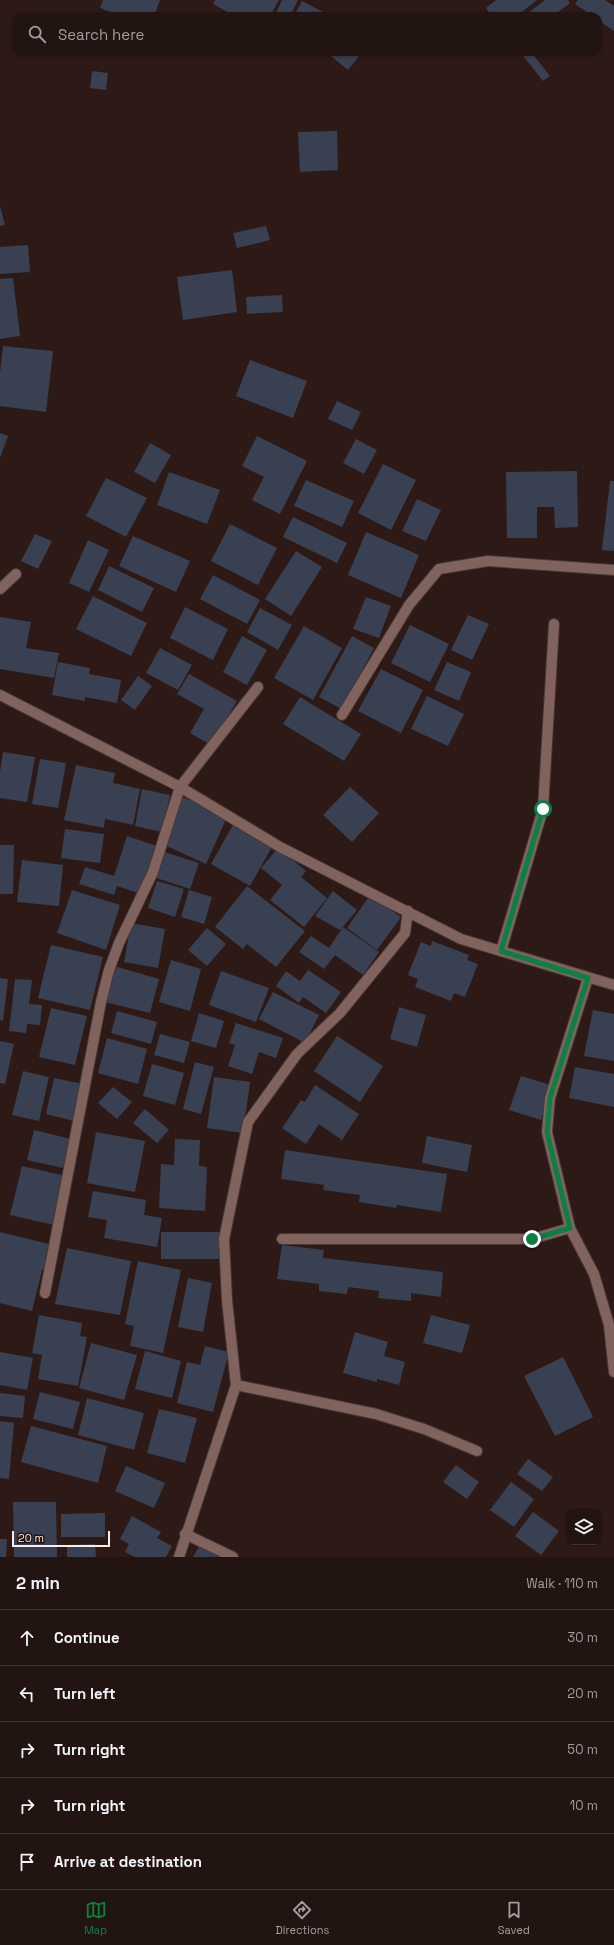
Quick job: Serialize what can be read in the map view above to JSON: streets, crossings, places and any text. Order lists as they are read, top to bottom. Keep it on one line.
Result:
{"scale_bar":"20 m","page":{"search":"Search here","scale":"20 m","heading":["2 min","Walk · 110 m"],"list":[["Continue","30 m"],["Turn left","20 m"],["Turn right","50 m"],["Turn right","10 m"],"Arrive at destination"],"nav":["Map","Directions","Saved"]}}
